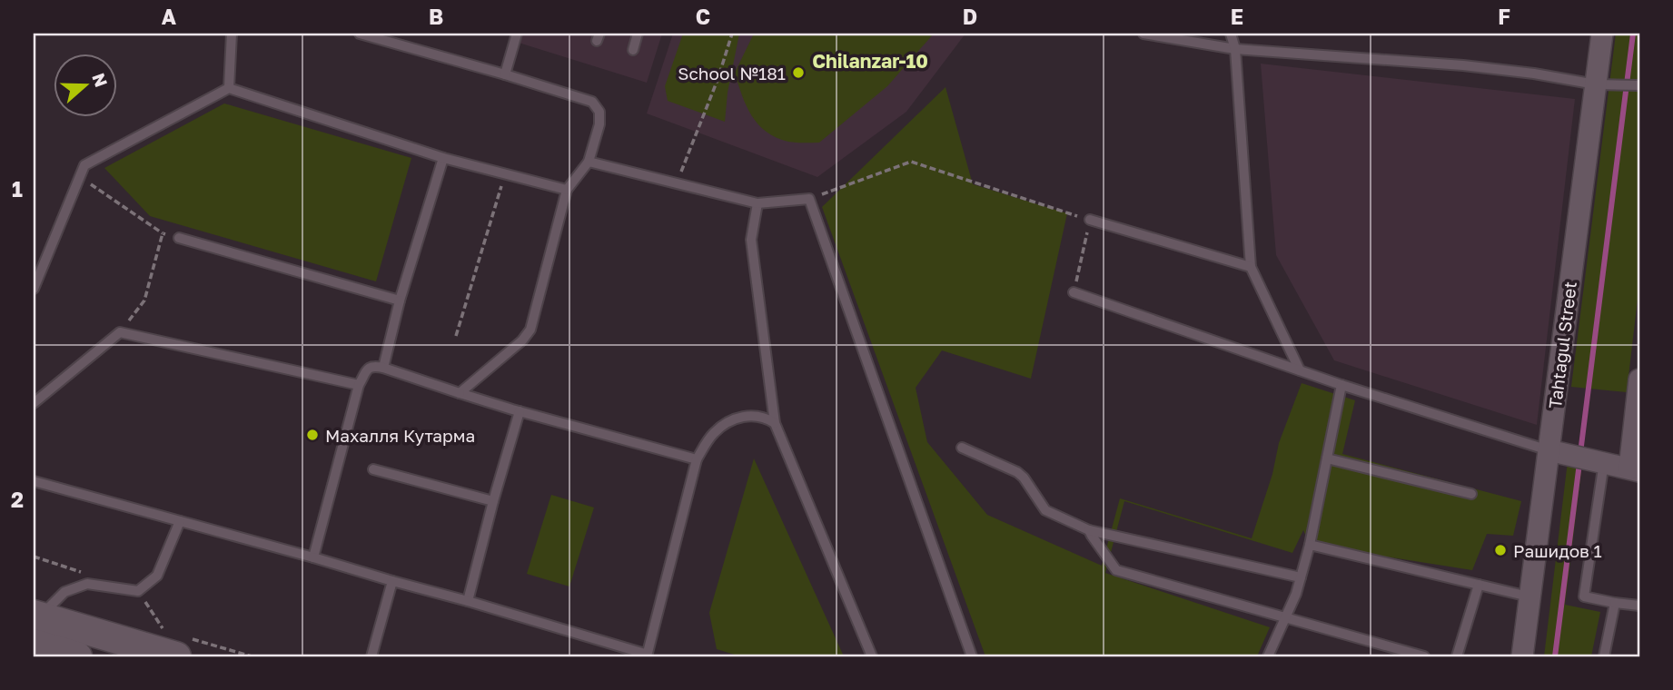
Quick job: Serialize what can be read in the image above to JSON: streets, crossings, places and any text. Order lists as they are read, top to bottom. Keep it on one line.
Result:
{"streets":{"street":["Tahtagul Street"]},"districts":["Chilanzar-10"],"places":["School №181","Махалля Кутарма","Рашидов 1"],"north":"right","grid":{"columns":["A","B","C","D","E","F"],"rows":["1","2"]}}
